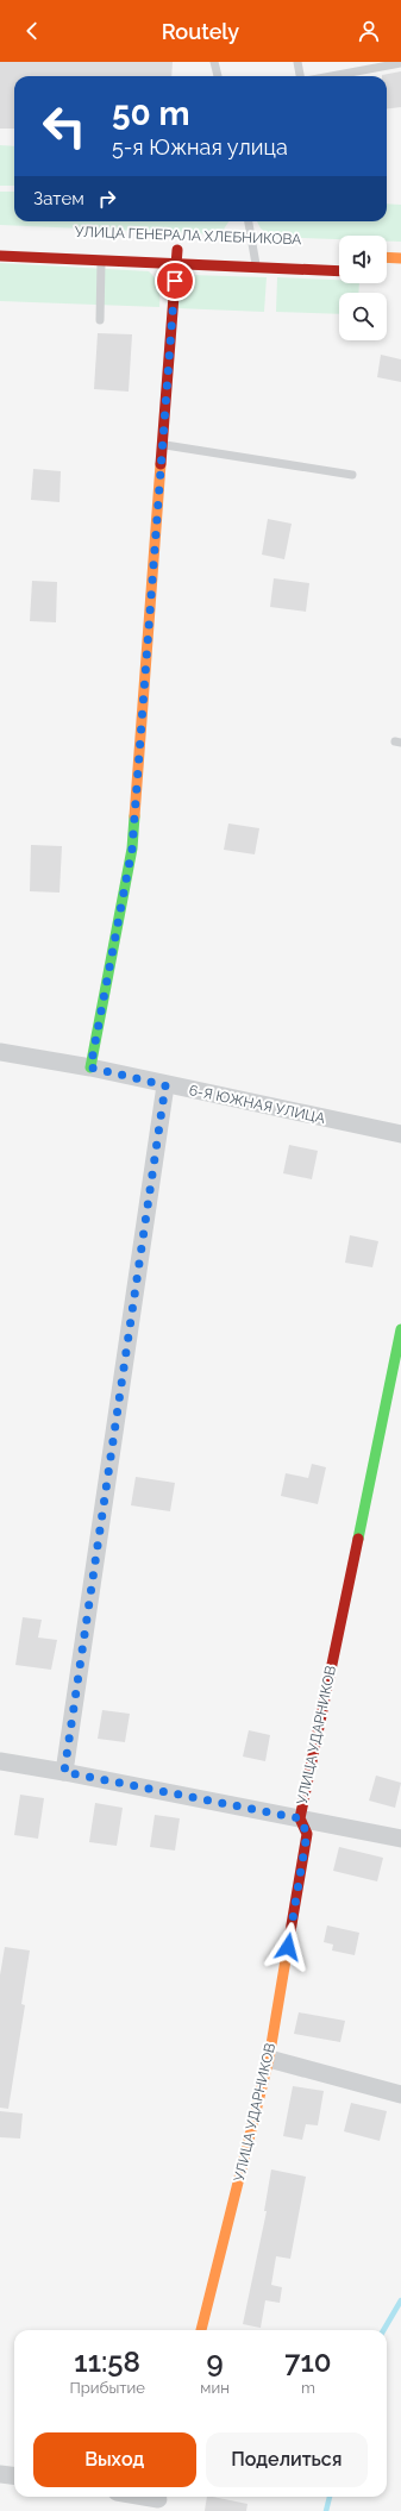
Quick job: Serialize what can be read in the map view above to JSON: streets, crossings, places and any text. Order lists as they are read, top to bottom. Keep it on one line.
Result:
{"streets":{"street":["УЛИЦА ГЕНЕРАЛА ХЛЕБНИКОВА","6-Я ЮЖНАЯ УЛИЦА","УЛИЦА УДАРНИКОВ"]},"page":{"header":"Routely","turn":["50 m","5-я Южная улица"],"then":"Затем","eta":["11:58","Прибытие","9","мин","710","m"],"buttons":["Выход","Поделиться"]}}
